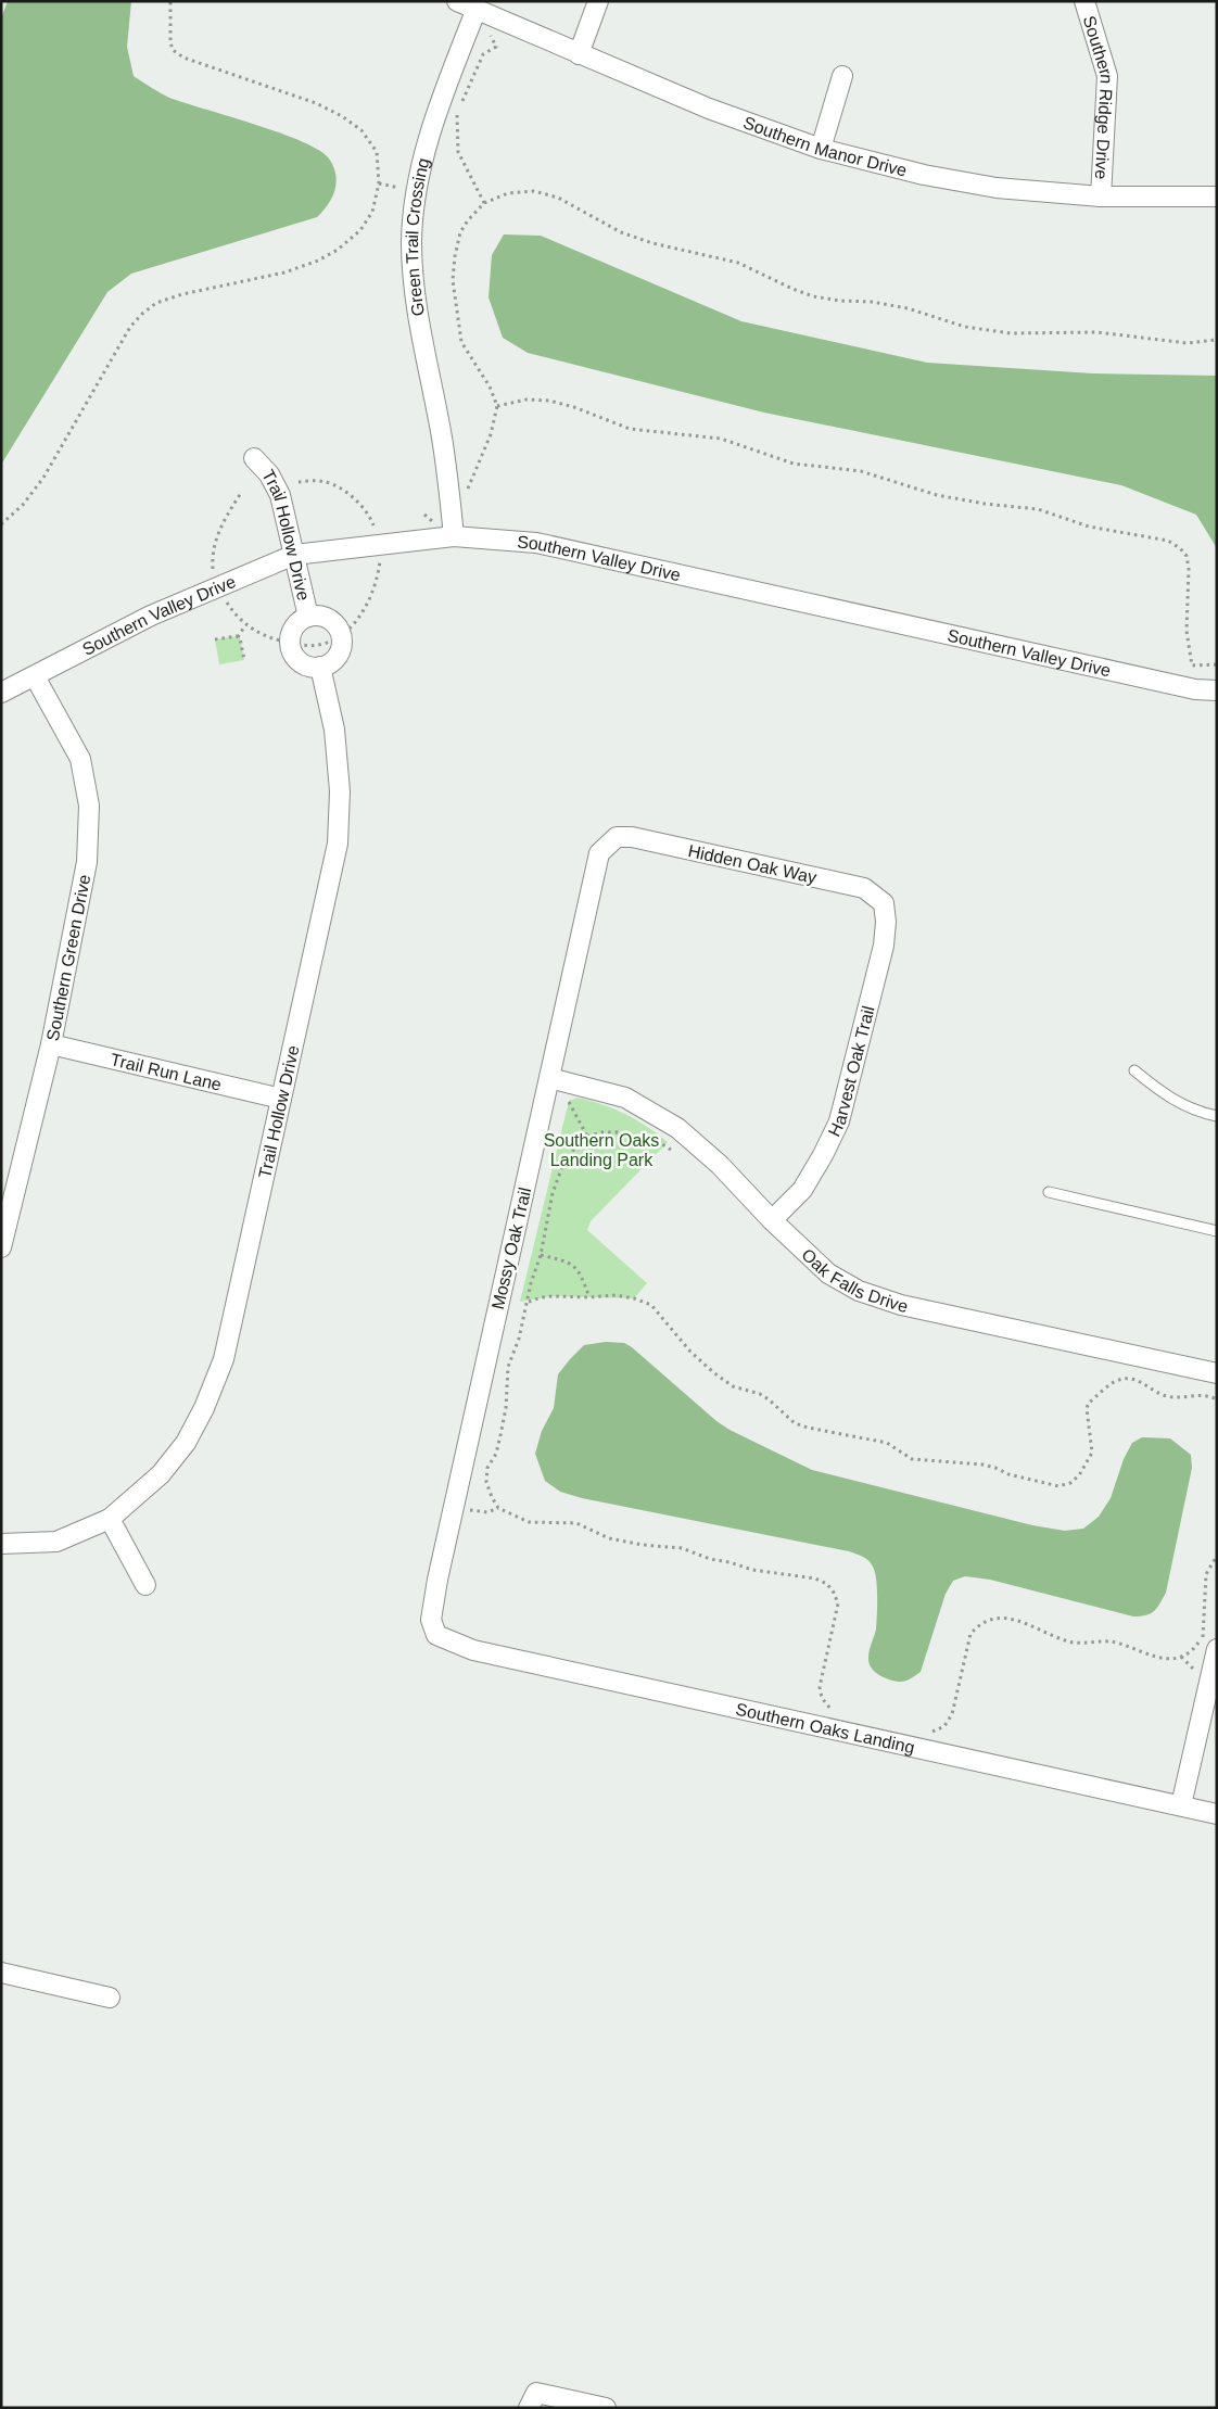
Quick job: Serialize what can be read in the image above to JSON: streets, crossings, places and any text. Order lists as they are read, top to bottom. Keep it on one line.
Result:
{"streets":{"street":["Southern Ridge Drive","Southern Manor Drive","Green Trail Crossing","Trail Hollow Drive","Southern Valley Drive","Hidden Oak Way","Southern Green Drive","Harvest Oak Trail","Trail Run Lane","Mossy Oak Trail","Oak Falls Drive","Southern Oaks Landing"]},"crossings":[["Southern Ridge Drive","Southern Manor Drive"],["Southern Manor Drive","Green Trail Crossing"],["Green Trail Crossing","Southern Valley Drive"],["Trail Hollow Drive","Southern Valley Drive"],["Trail Hollow Drive","Trail Run Lane"],["Southern Valley Drive","Southern Green Drive"],["Hidden Oak Way","Harvest Oak Trail"],["Hidden Oak Way","Mossy Oak Trail"],["Southern Green Drive","Trail Run Lane"],["Harvest Oak Trail","Oak Falls Drive"],["Mossy Oak Trail","Oak Falls Drive"],["Mossy Oak Trail","Southern Oaks Landing"]],"parks":["Southern Oaks Landing Park"]}
